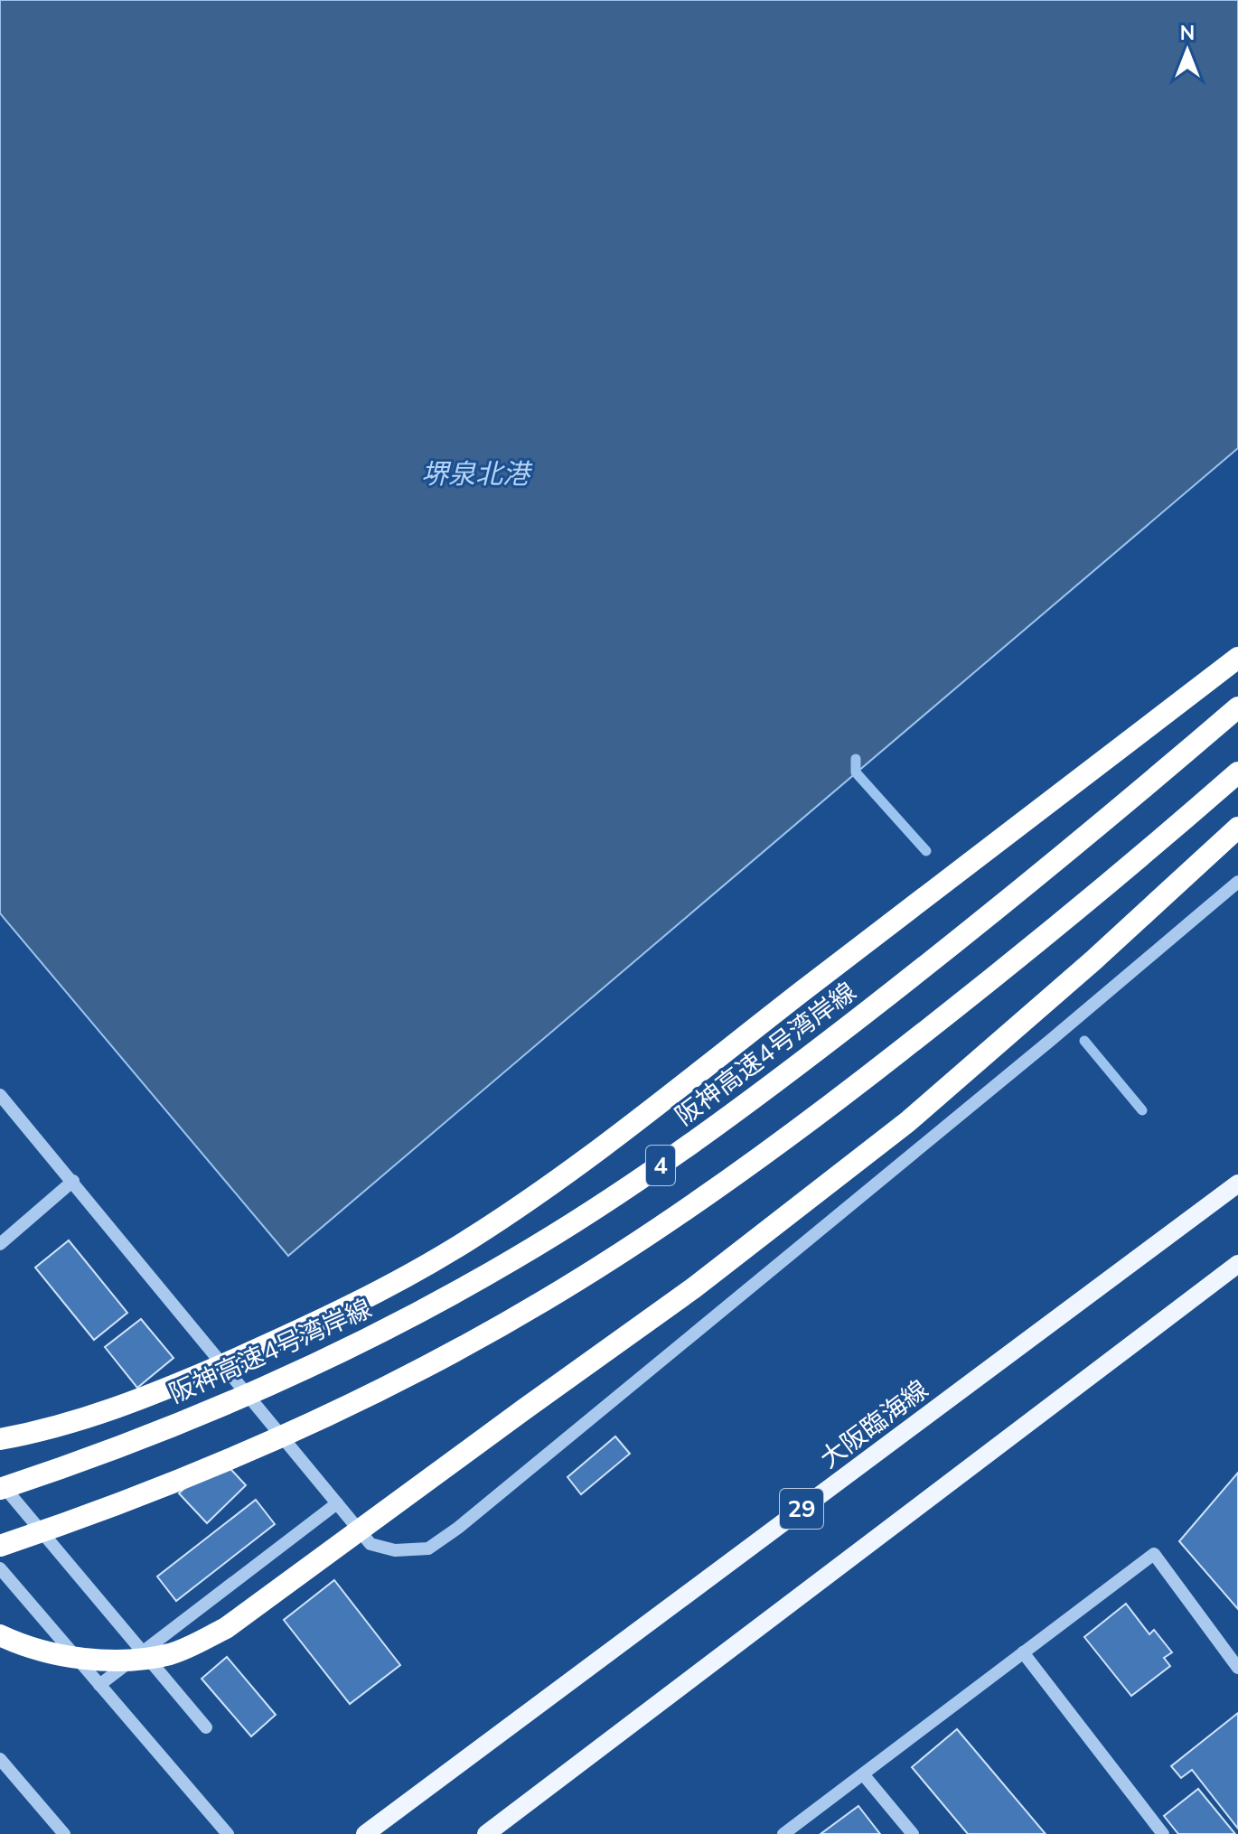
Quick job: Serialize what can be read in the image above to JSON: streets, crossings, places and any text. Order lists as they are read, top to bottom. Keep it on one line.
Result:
{"streets":{"highway":["阪神高速4号湾岸線","4"],"main road":["大阪臨海線","29"]},"water":["堺泉北港"],"north":"top"}
